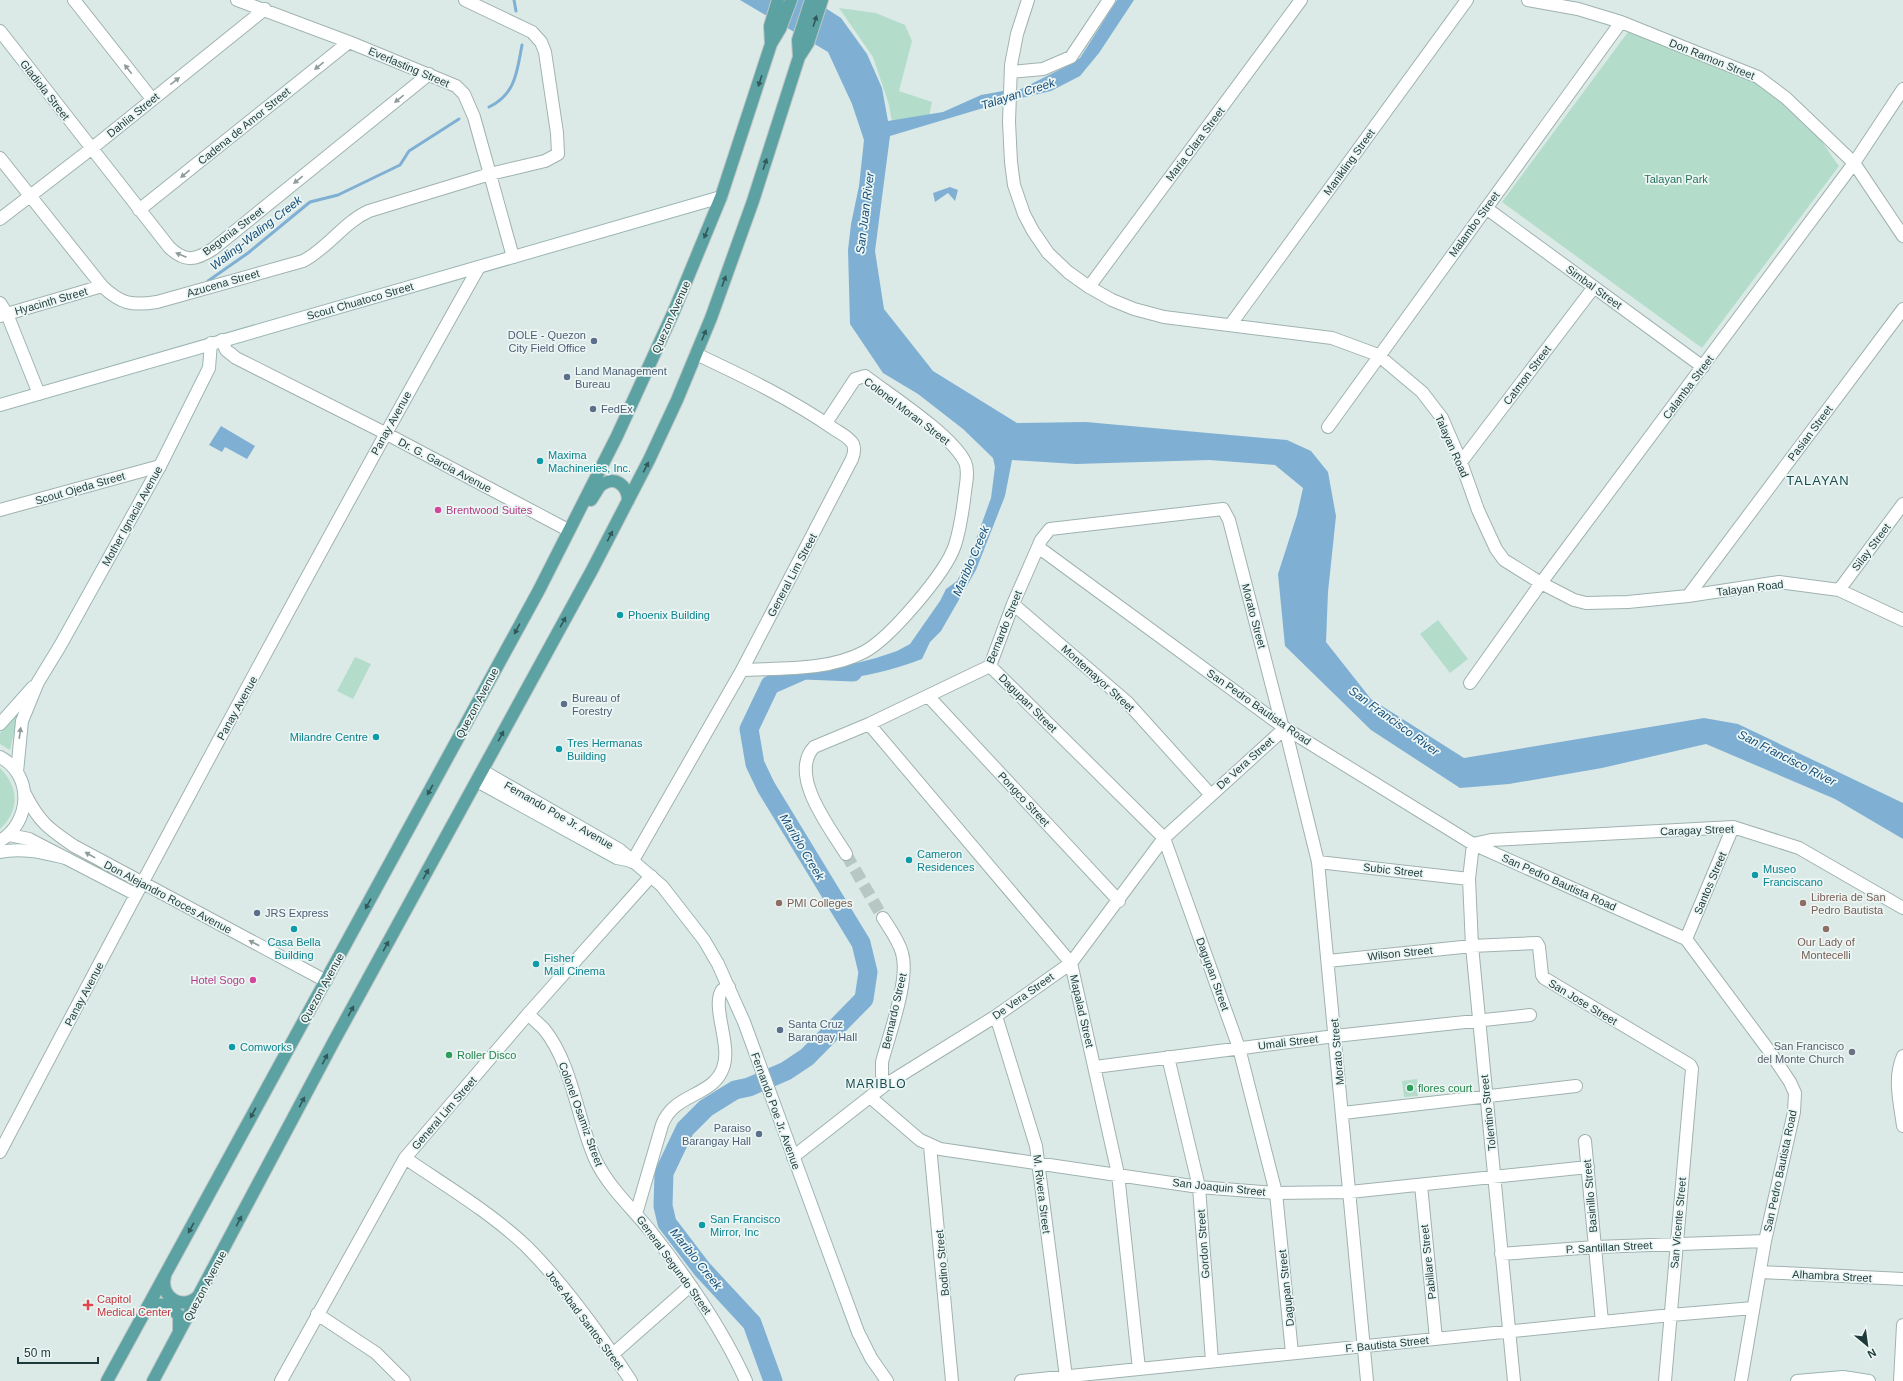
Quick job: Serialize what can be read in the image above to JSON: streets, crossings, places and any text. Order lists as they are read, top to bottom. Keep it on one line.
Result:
{"streets":{"main road":["Quezon Avenue"],"street":["Don Ramon Street","Everlasting Street","Gladiola Street","Dahlia Street","Cadena de Amor Street","Maria Clara Street","Manikling Street","Malambo Street","Begonia Street","Azucena Street","Simbal Street","Hyacinth Street","Scout Chuatoco Street","Catmon Street","Calamba Street","Colonel Moran Street","Panay Avenue","Pasian Street","Talayan Road","Dr. G. Garcia Avenue","Scout Ojeda Street","Mother Ignacia Avenue","Silay Street","General Lim Street","Morato Street","Bernardo Street","Montemayor Street","Dagupan Street","San Pedro Bautista Road","De Vera Street","Pongco Street","Fernando Poe Jr. Avenue","Caragay Street","Subic Street","Santos Street","Don Alejandro Roces Avenue","Wilson Street","San Jose Street","Mapalad Street","Umali Street","Tolentino Street","Colonel Osamiz Street","San Joaquin Street","M. Rivera Street","Basinillo Street","San Vicente Street","Gordon Street","P. Santillan Street","Pabillare Street","Bodino Street","General Segundo Street","Alhambra Street","Jose Abad Santos Street","F. Bautista Street"]},"crossings":[["Don Ramon Street","Malambo Street"],["Don Ramon Street","Calamba Street"],["Everlasting Street","Dahlia Street"],["Everlasting Street","Cadena de Amor Street"],["Everlasting Street","Begonia Street"],["Everlasting Street","Azucena Street"],["Everlasting Street","Scout Chuatoco Street"],["Gladiola Street","Dahlia Street"],["Gladiola Street","Begonia Street"],["Dahlia Street","Begonia Street"],["Dahlia Street","Azucena Street"],["Cadena de Amor Street","Begonia Street"],["Maria Clara Street","Talayan Road"],["Manikling Street","Talayan Road"],["Malambo Street","Simbal Street"],["Malambo Street","Talayan Road"],["Azucena Street","Hyacinth Street"],["Simbal Street","Catmon Street"],["Simbal Street","Calamba Street"],["Scout Chuatoco Street","Quezon Avenue"],["Scout Chuatoco Street","Panay Avenue"],["Scout Chuatoco Street","Dr. G. Garcia Avenue"],["Scout Chuatoco Street","Mother Ignacia Avenue"],["Quezon Avenue","Dr. G. Garcia Avenue"],["Quezon Avenue","General Lim Street"],["Quezon Avenue","Fernando Poe Jr. Avenue"],["Quezon Avenue","Don Alejandro Roces Avenue"],["Catmon Street","Talayan Road"],["Calamba Street","Talayan Road"],["Colonel Moran Street","General Lim Street"],["Panay Avenue","Dr. G. Garcia Avenue"],["Panay Avenue","Don Alejandro Roces Avenue"],["Pasian Street","Talayan Road"],["Talayan Road","Silay Street"],["Dr. G. Garcia Avenue","Mother Ignacia Avenue"],["Scout Ojeda Street","Mother Ignacia Avenue"],["Mother Ignacia Avenue","Don Alejandro Roces Avenue"],["General Lim Street","Fernando Poe Jr. Avenue"],["General Lim Street","Colonel Osamiz Street"],["General Lim Street","Jose Abad Santos Street"],["Morato Street","Bernardo Street"],["Morato Street","San Pedro Bautista Road"],["Morato Street","De Vera Street"],["Morato Street","Subic Street"],["Morato Street","Wilson Street"],["Morato Street","Umali Street"],["Morato Street","San Joaquin Street"],["Morato Street","F. Bautista Street"],["Bernardo Street","Montemayor Street"],["Bernardo Street","Dagupan Street"],["Bernardo Street","San Pedro Bautista Road"],["Bernardo Street","De Vera Street"],["Bernardo Street","Pongco Street"],["Bernardo Street","Mapalad Street"],["Montemayor Street","De Vera Street"],["Dagupan Street","De Vera Street"],["Dagupan Street","Umali Street"],["Dagupan Street","San Joaquin Street"],["Dagupan Street","F. Bautista Street"],["San Pedro Bautista Road","De Vera Street"],["San Pedro Bautista Road","Caragay Street"],["San Pedro Bautista Road","Santos Street"],["San Pedro Bautista Road","Tolentino Street"],["San Pedro Bautista Road","P. Santillan Street"],["San Pedro Bautista Road","Alhambra Street"],["San Pedro Bautista Road","F. Bautista Street"],["De Vera Street","Pongco Street"],["De Vera Street","Fernando Poe Jr. Avenue"],["De Vera Street","Mapalad Street"],["De Vera Street","San Joaquin Street"],["De Vera Street","M. Rivera Street"],["Fernando Poe Jr. Avenue","General Segundo Street"],["Caragay Street","Santos Street"],["Caragay Street","Tolentino Street"],["Subic Street","Tolentino Street"],["Wilson Street","San Jose Street"],["Wilson Street","Tolentino Street"],["San Jose Street","Tolentino Street"],["San Jose Street","San Vicente Street"],["Mapalad Street","Umali Street"],["Mapalad Street","San Joaquin Street"],["Mapalad Street","F. Bautista Street"],["Umali Street","Tolentino Street"],["Umali Street","Gordon Street"],["Tolentino Street","San Joaquin Street"],["Tolentino Street","P. Santillan Street"],["Tolentino Street","F. Bautista Street"],["Colonel Osamiz Street","General Segundo Street"],["San Joaquin Street","M. Rivera Street"],["San Joaquin Street","Basinillo Street"],["San Joaquin Street","Gordon Street"],["San Joaquin Street","Pabillare Street"],["San Joaquin Street","Bodino Street"],["M. Rivera Street","F. Bautista Street"],["Basinillo Street","P. Santillan Street"],["Basinillo Street","F. Bautista Street"],["San Vicente Street","P. Santillan Street"],["San Vicente Street","F. Bautista Street"],["Gordon Street","F. Bautista Street"],["Pabillare Street","F. Bautista Street"]],"one_way":["Dahlia Street","Cadena de Amor Street","Begonia Street"],"districts":["TALAYAN","MARIBLO"],"water":["Talayan Creek","San Juan River","Waling-Waling Creek","Mariblo Creek","San Francisco River"],"parks":["Talayan Park"],"places":{"other":["DOLE - Quezon City Field Office","Land Management Bureau","FedEx","Maxima Machineries, Inc.","Brentwood Suites","Phoenix Building","Bureau of Forestry","Milandre Centre","Tres Hermanas Building","Cameron Residences","Museo Franciscano","PMI Colleges","Libreria de San Pedro Bautista","JRS Express","Casa Bella Building","Our Lady of Montecelli","Fisher Mall Cinema","Hotel Sogo","Santa Cruz Barangay Hall","Comworks","San Francisco del Monte Church","Roller Disco","flores court","Paraiso Barangay Hall","San Francisco Mirror, Inc"],"health":["Capitol Medical Center"]},"scale_bar":"50 m","north":"bottom right"}
